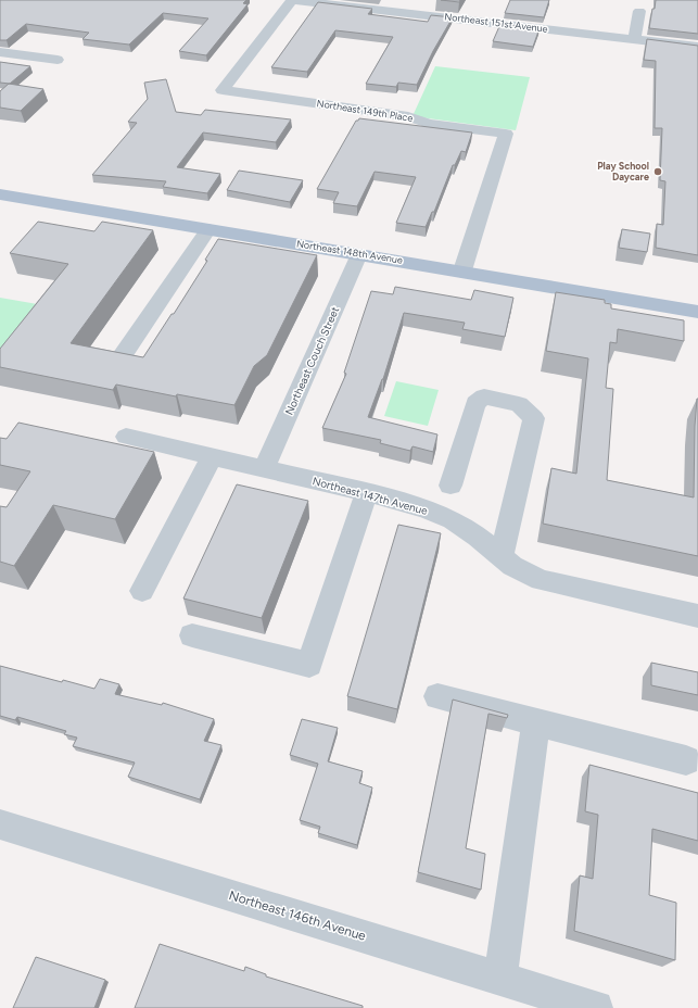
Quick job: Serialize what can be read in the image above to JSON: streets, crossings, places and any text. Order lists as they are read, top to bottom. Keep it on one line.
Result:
{"streets":{"main road":["Northeast 148th Avenue"],"street":["Northeast 151st Avenue","Northeast 149th Place","Northeast Couch Street","Northeast 147th Avenue","Northeast 146th Avenue"]},"crossings":[["Northeast 151st Avenue","Northeast 149th Place"],["Northeast 149th Place","Northeast 148th Avenue"],["Northeast 148th Avenue","Northeast Couch Street"],["Northeast Couch Street","Northeast 147th Avenue"]],"places":["Play School Daycare"]}
